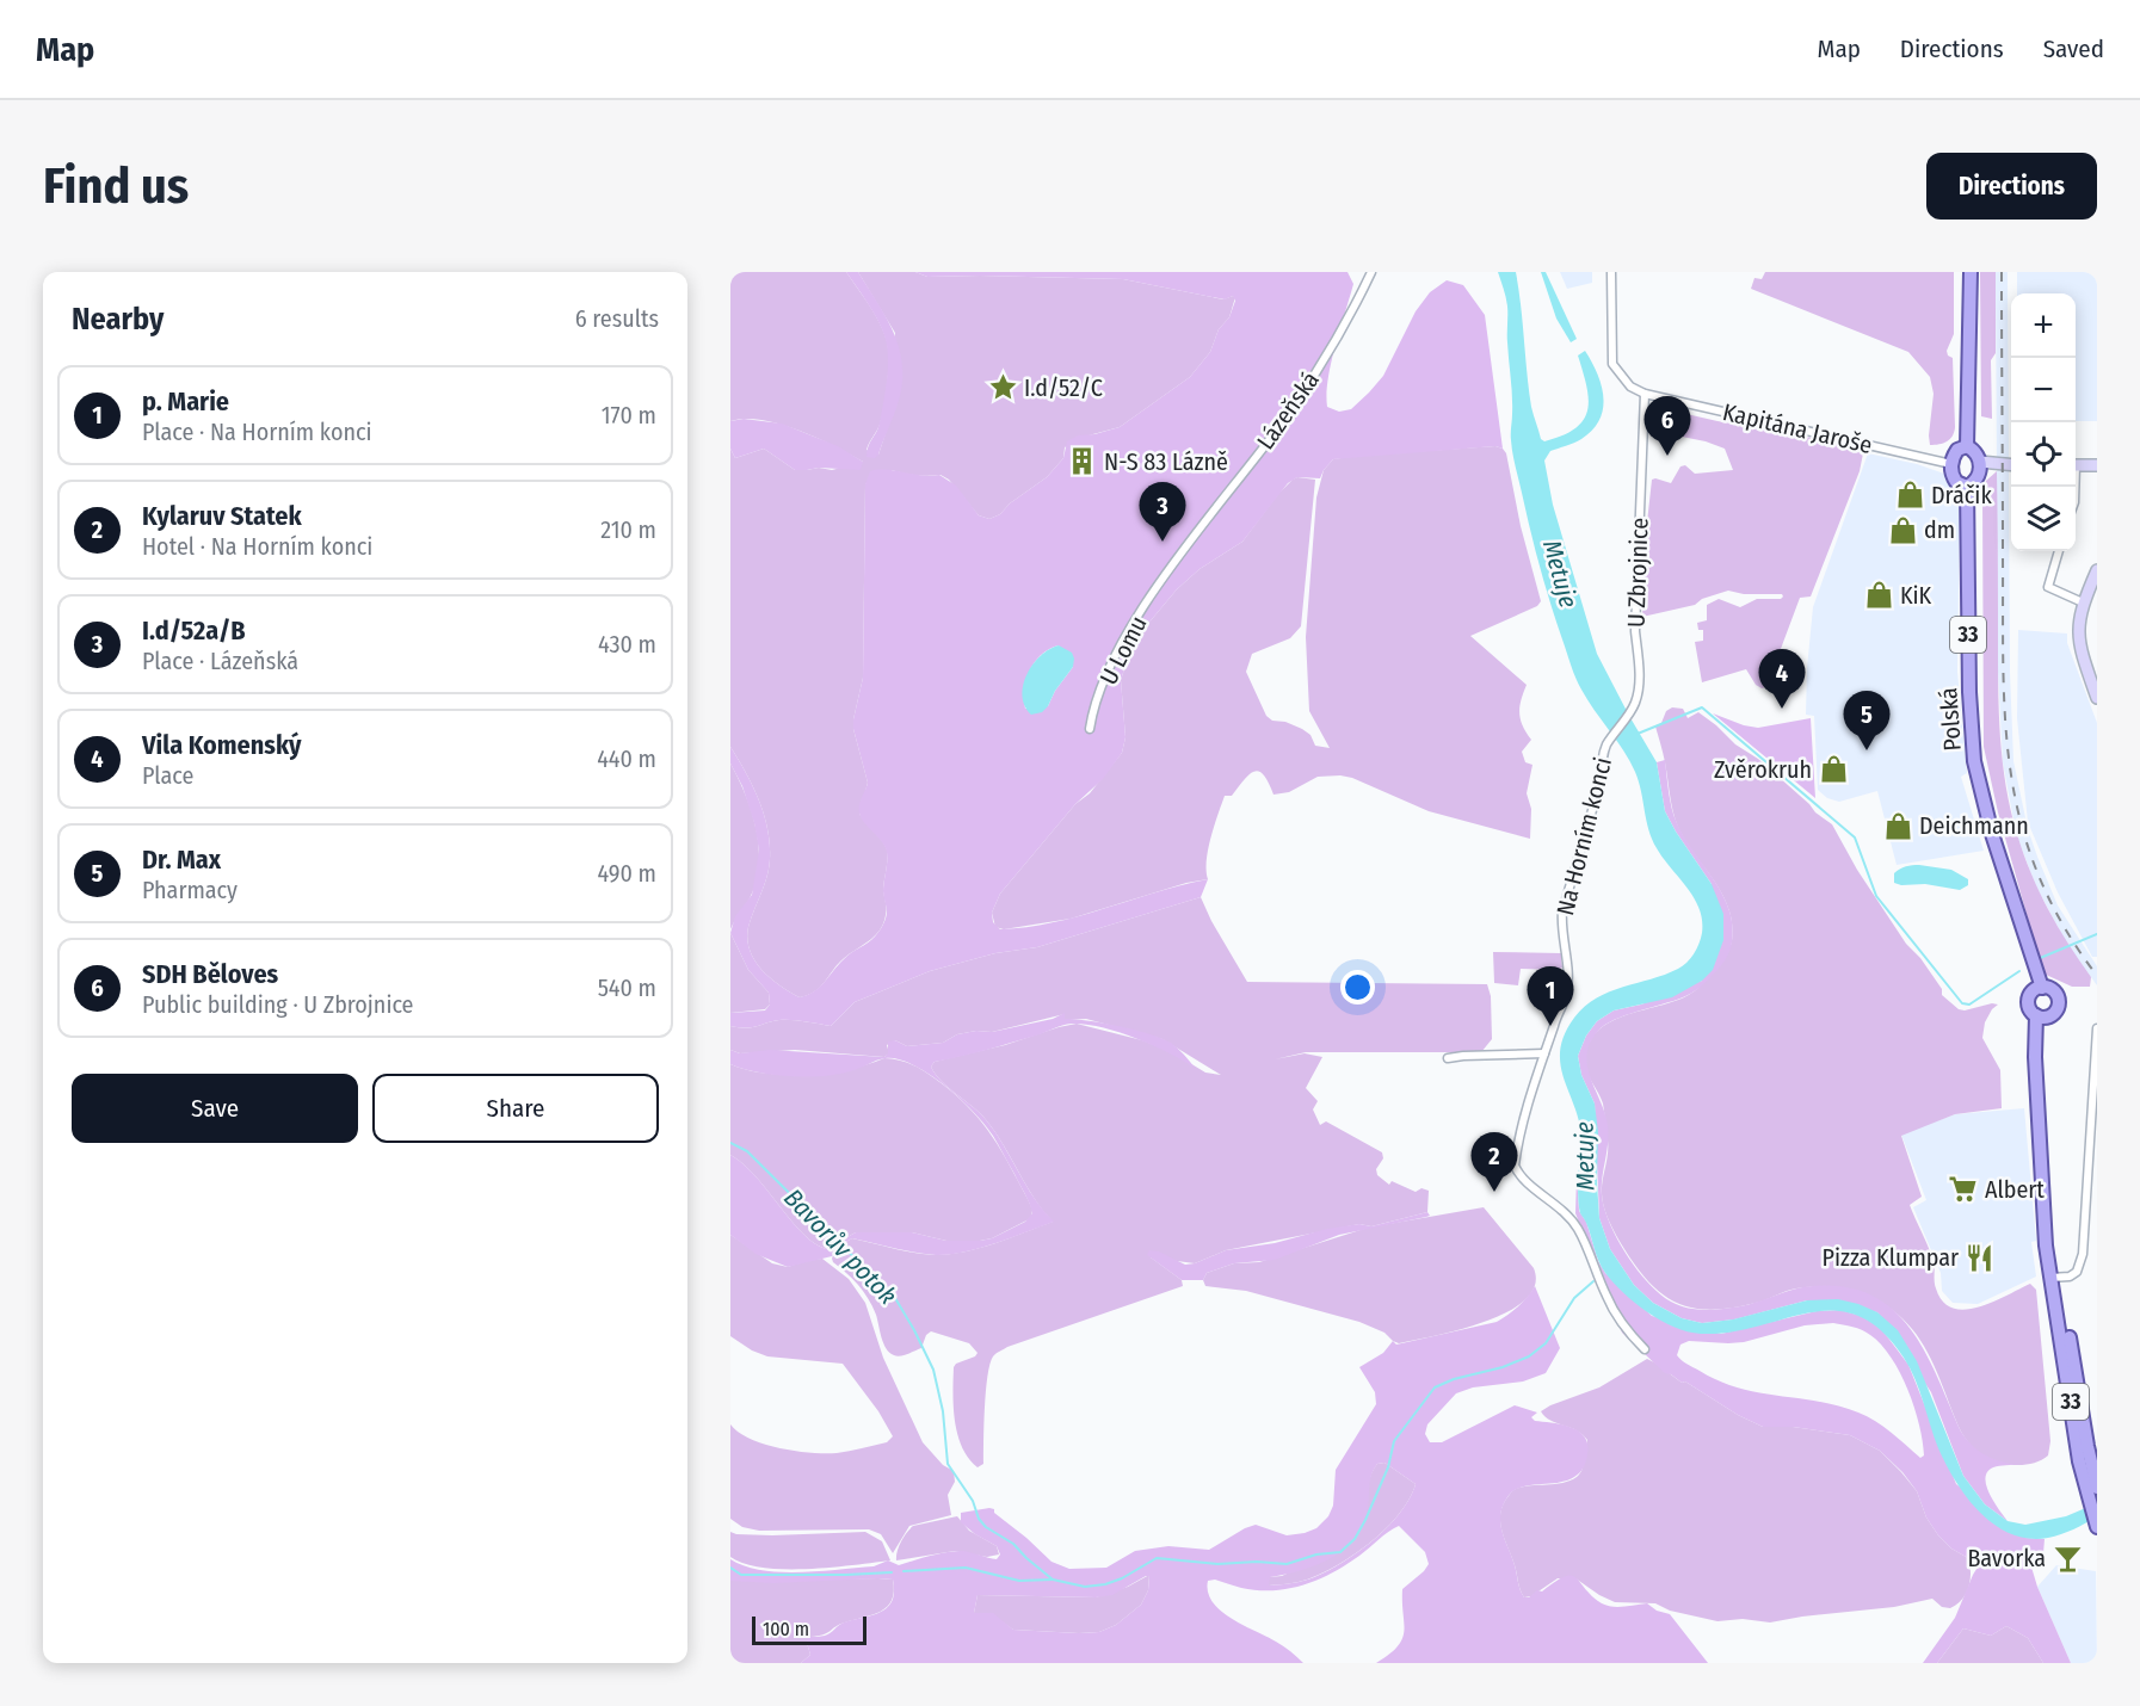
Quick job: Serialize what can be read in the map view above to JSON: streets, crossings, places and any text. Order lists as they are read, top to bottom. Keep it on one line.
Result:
{"streets":{"main road":["33","Polská"],"street":["Lázeňská","Kapitána Jaroše","U Zbrojnice","U Lomu","Na Horním konci"]},"crossings":[["Lázeňská","U Lomu"],["Kapitána Jaroše","U Zbrojnice"],["Kapitána Jaroše","Polská"],["U Zbrojnice","Na Horním konci"],["33","Polská"]],"water":["Metuje","Bavorův potok"],"places":{"place":["I.d/52/C"],"building":["N-S 83 Lázně"],"shop":["Dráčik","dm","KiK","Zvěrokruh","Deichmann"],"supermarket":["Albert"],"restaurant":["Pizza Klumpar"],"bar":["Bavorka"]},"scale_bar":"100 m","page":{"header":"Map","nav":["Map","Directions","Saved"],"buttons":["Directions",["Save","Share"]],"title":"Find us","heading":["Nearby","6 results"],"map_buttons":["+","−"],"list":[{"mark":"1","name":"p. Marie","note":"Place · Na Horním konci","value":"170 m"},{"mark":"2","name":"Kylaruv Statek","note":"Hotel · Na Horním konci","value":"210 m"},{"mark":"3","name":"I.d/52a/B","note":"Place · Lázeňská","value":"430 m"},{"mark":"4","name":"Vila Komenský","note":"Place","value":"440 m"},{"mark":"5","name":"Dr. Max","note":"Pharmacy","value":"490 m"},{"mark":"6","name":"SDH Běloves","note":"Public building · U Zbrojnice","value":"540 m"}],"pins":["6","3","4","5","1","2"],"scale":"100 m"}}
